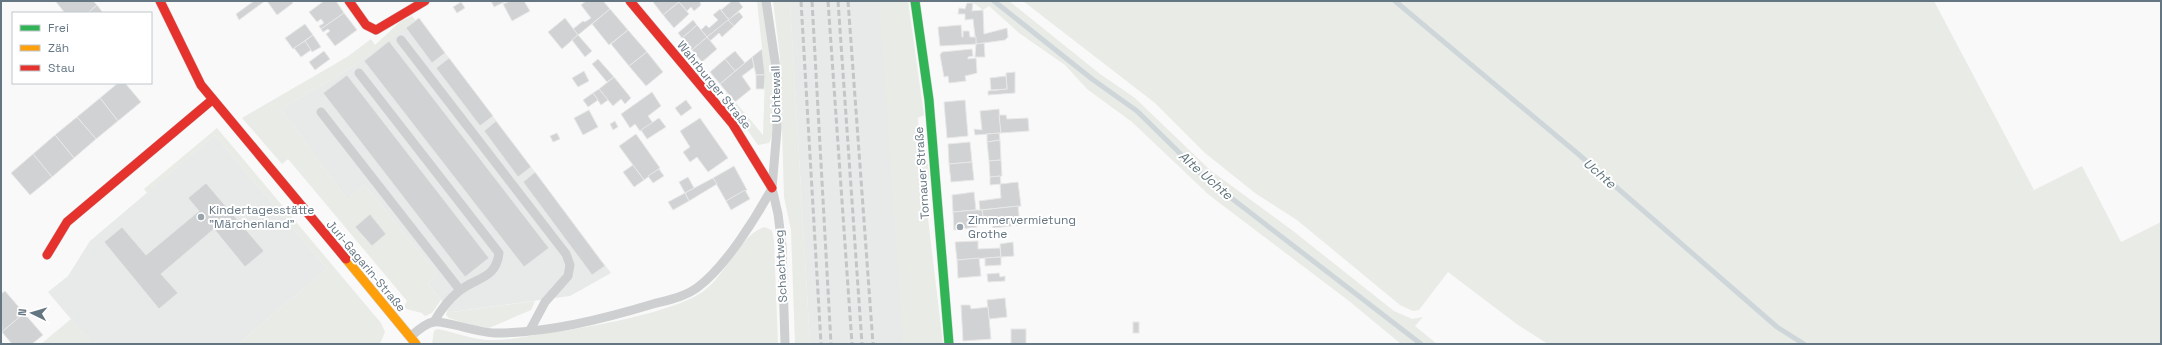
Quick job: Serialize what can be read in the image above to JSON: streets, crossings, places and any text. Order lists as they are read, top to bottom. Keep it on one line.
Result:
{"streets":{"street":["Wahrburger Straße","Tornauer Straße","Juri-Gagarin-Straße"],"lane":["Uchtewall","Schachtweg"]},"crossings":[["Wahrburger Straße","Uchtewall"],["Wahrburger Straße","Schachtweg"],["Uchtewall","Schachtweg"]],"water":["Uchte","Alte Uchte"],"places":["Kindertagesstätte \"Märchenland\"","Zimmervermietung Grothe"],"legend":["Frei","Zäh","Stau"],"north":"left"}
